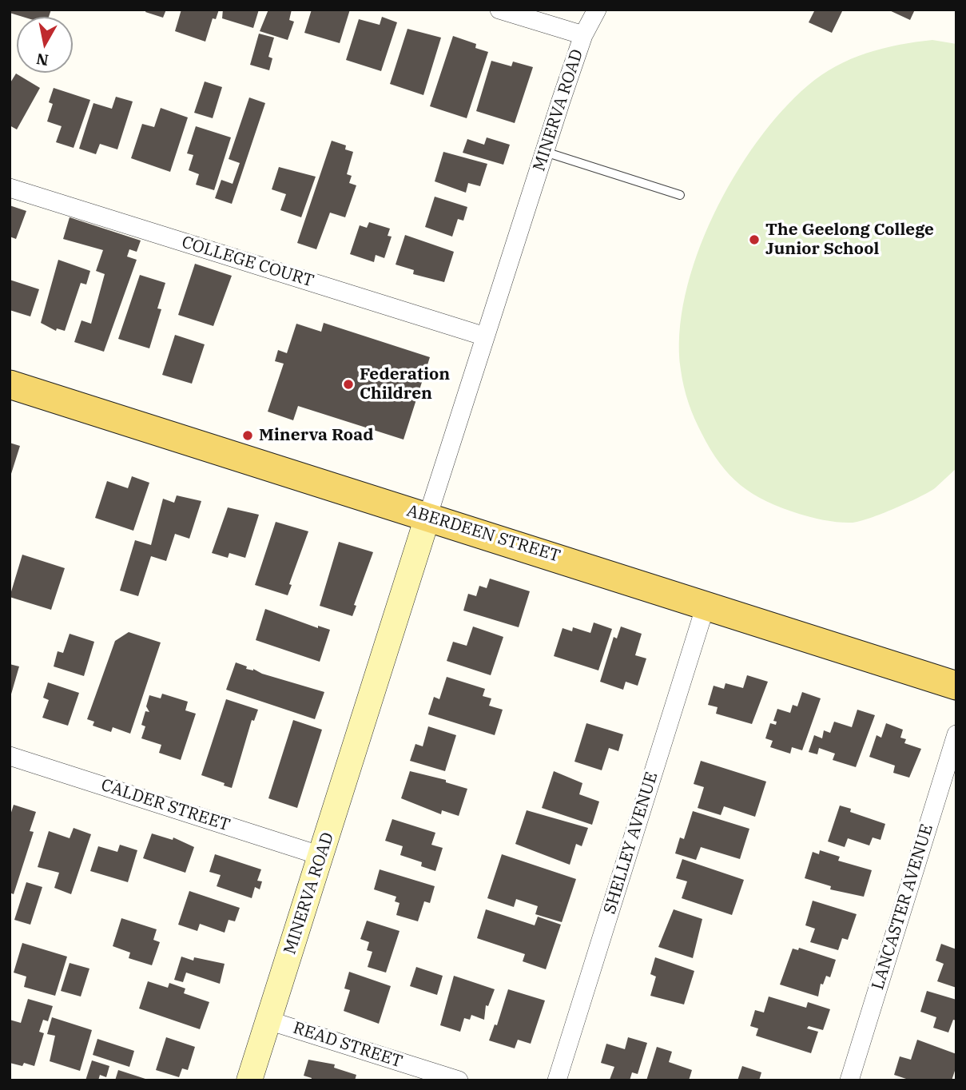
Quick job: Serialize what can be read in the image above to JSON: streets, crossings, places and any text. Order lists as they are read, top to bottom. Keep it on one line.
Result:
{"streets":{"main road":["ABERDEEN STREET"],"street":["MINERVA ROAD","COLLEGE COURT","CALDER STREET","SHELLEY AVENUE","LANCASTER AVENUE","READ STREET"]},"crossings":[["MINERVA ROAD","COLLEGE COURT"],["MINERVA ROAD","ABERDEEN STREET"],["MINERVA ROAD","CALDER STREET"],["MINERVA ROAD","READ STREET"],["ABERDEEN STREET","SHELLEY AVENUE"]],"places":["The Geelong College Junior School","Federation Children","Minerva Road"],"north":"bottom"}
